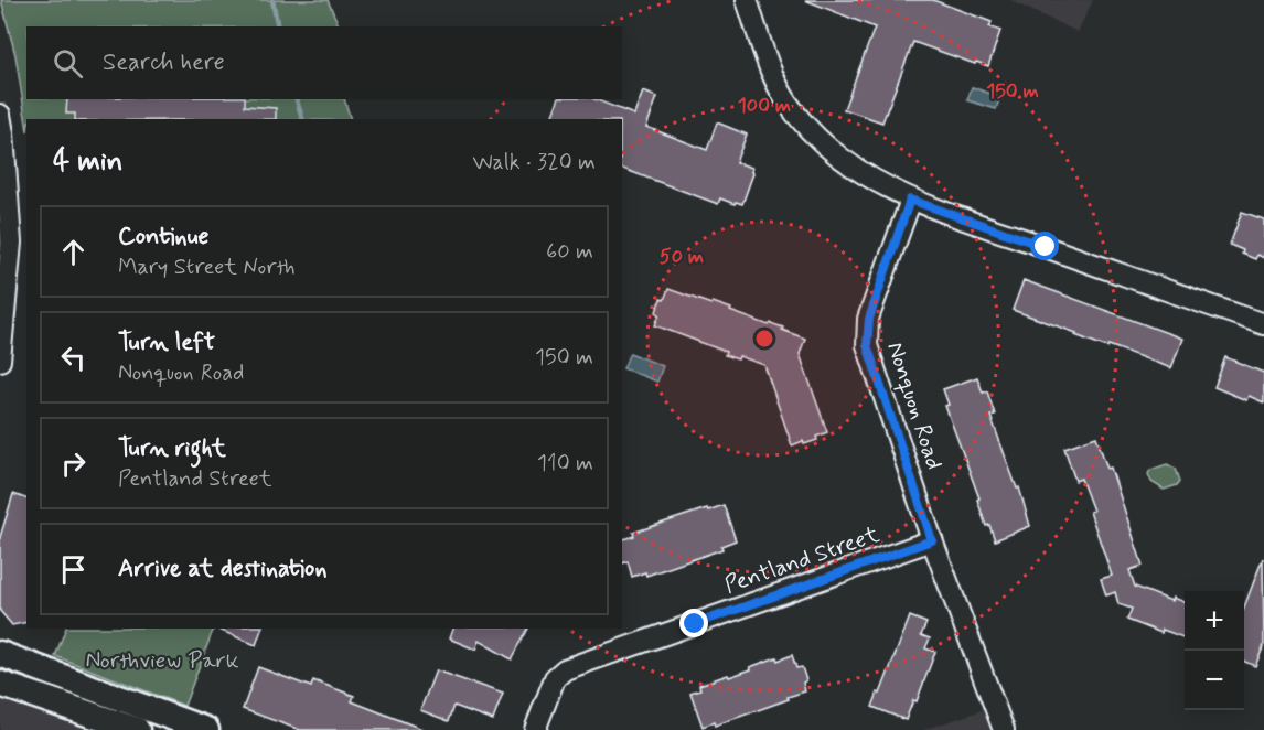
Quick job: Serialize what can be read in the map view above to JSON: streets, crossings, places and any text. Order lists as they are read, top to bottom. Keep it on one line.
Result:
{"streets":{"street":["Nonquon Road","Pentland Street"]},"crossings":[["Nonquon Road","Pentland Street"]],"parks":["Northview Park"],"page":{"search":"Search here","heading":["4 min","Walk · 320 m"],"list":[["Continue","Mary Street North","60 m"],["Turn left","Nonquon Road","150 m"],["Turn right","Pentland Street","110 m"],"Arrive at destination"],"map_buttons":["+","−"]},"rings":["150 m","100 m","50 m"]}
